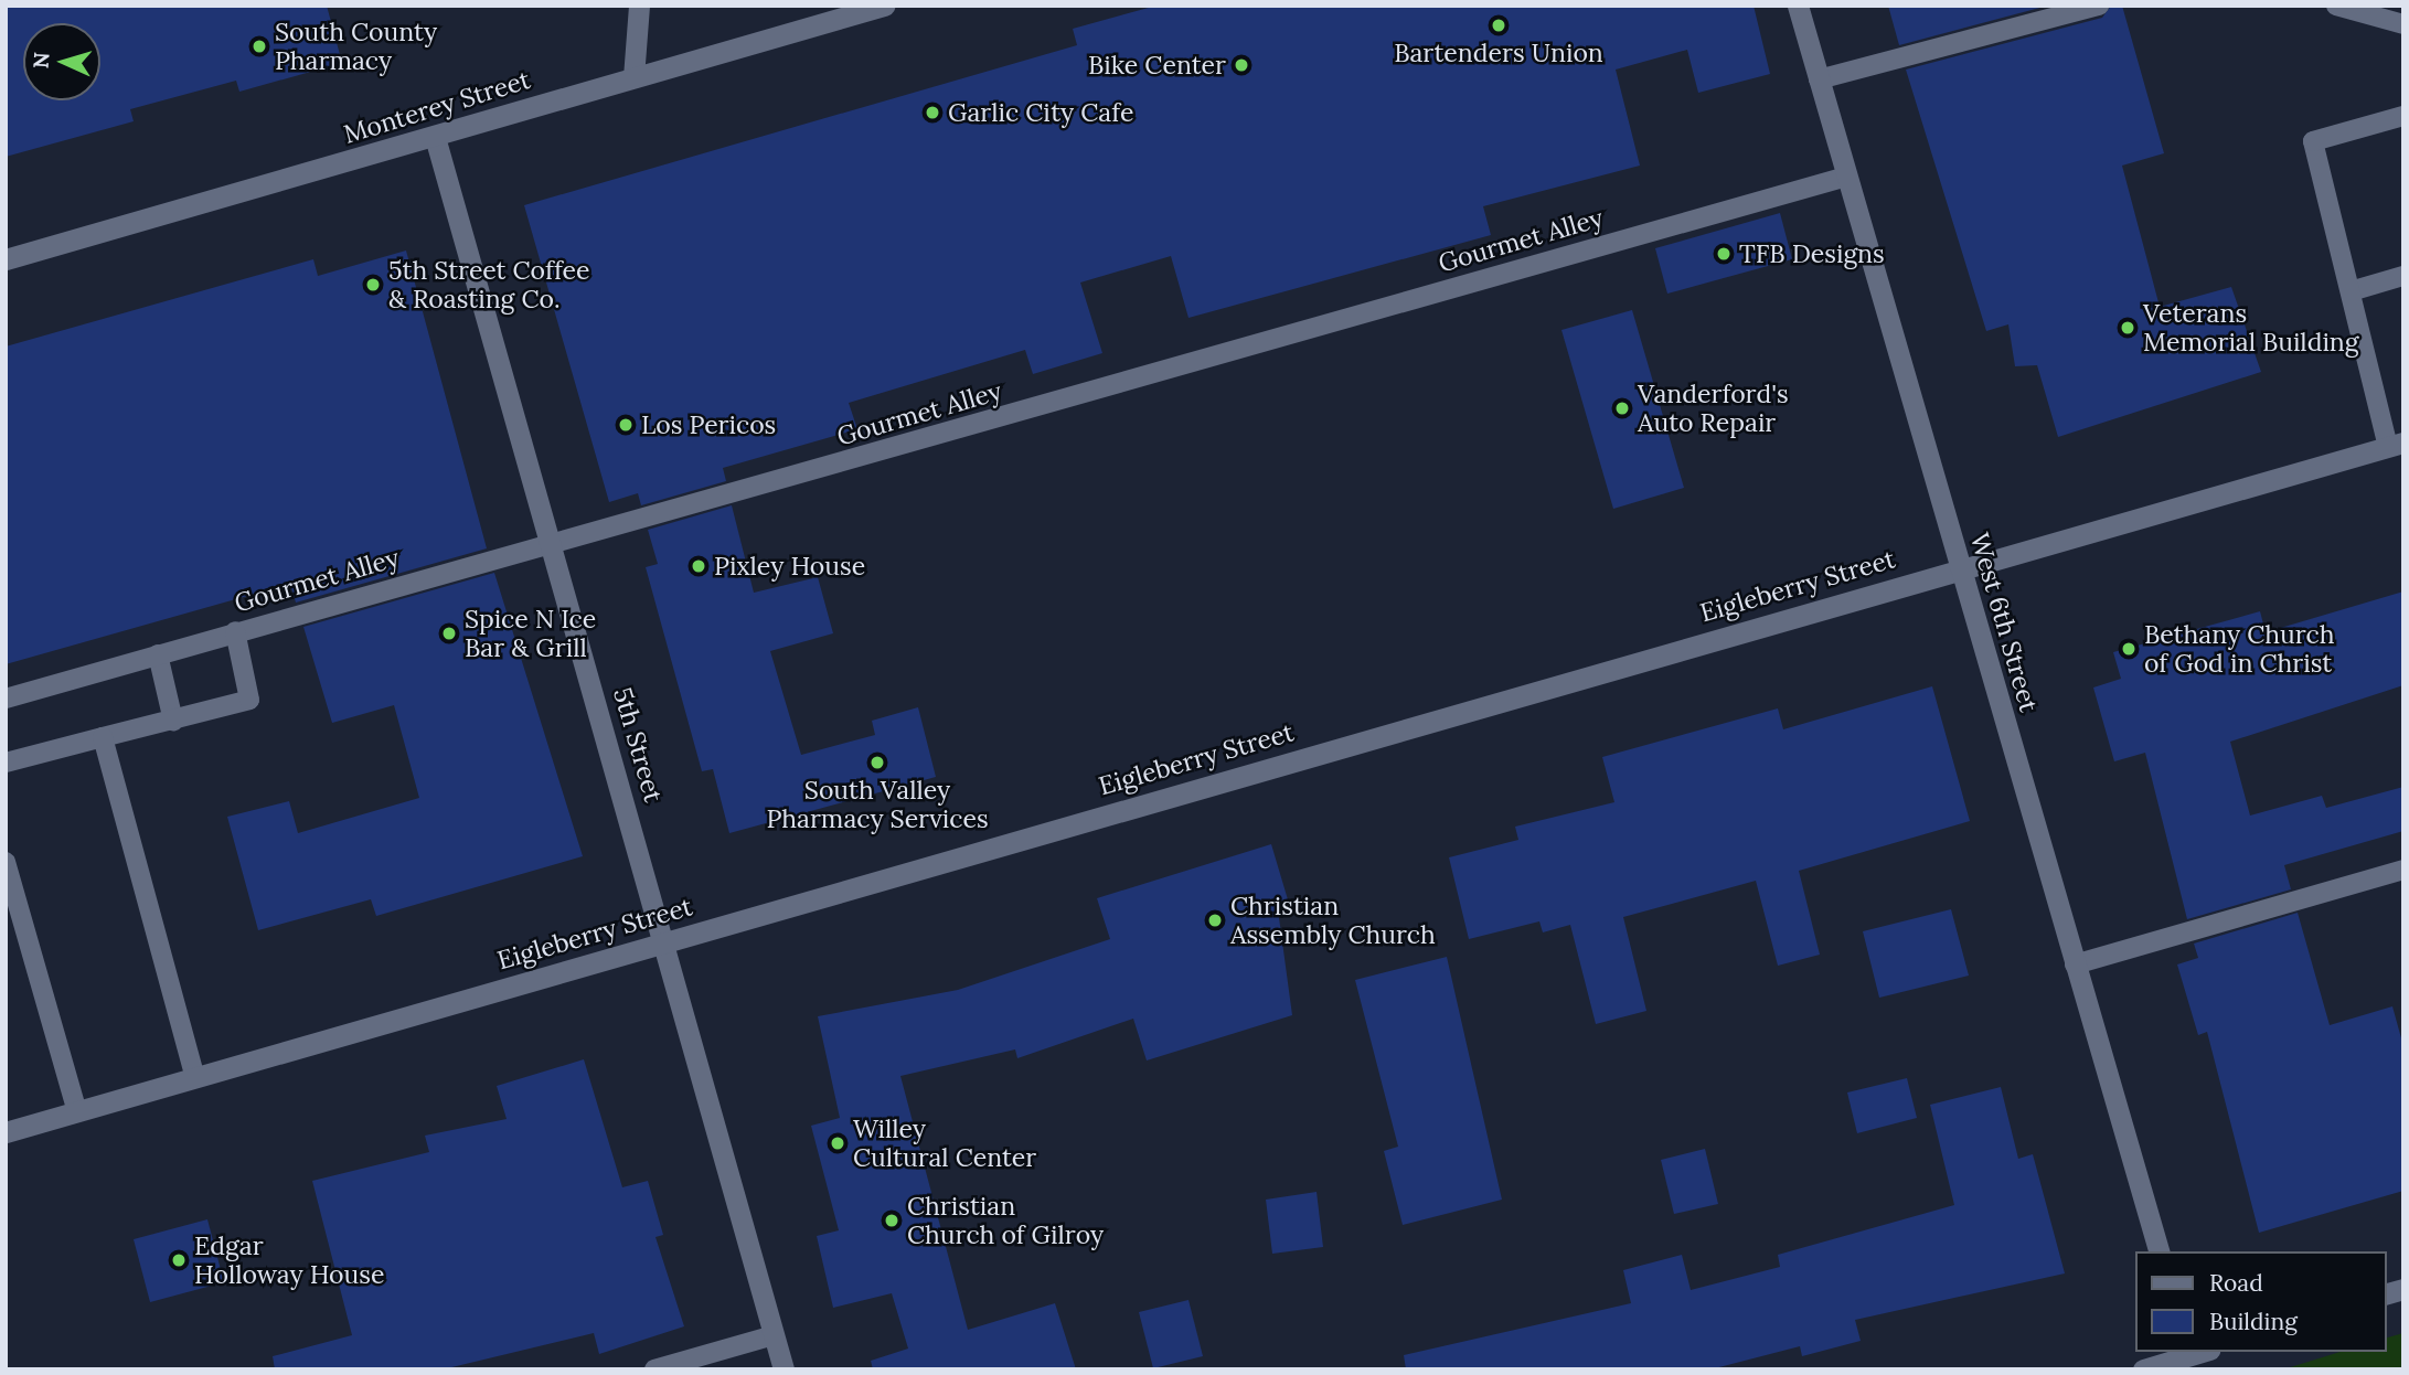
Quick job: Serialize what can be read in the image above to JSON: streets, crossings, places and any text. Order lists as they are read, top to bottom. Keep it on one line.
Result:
{"streets":{"street":["Monterey Street","Eigleberry Street","West 6th Street","5th Street"],"lane":["Gourmet Alley"]},"crossings":[["Monterey Street","5th Street"],["Gourmet Alley","West 6th Street"],["Gourmet Alley","5th Street"],["Eigleberry Street","West 6th Street"],["Eigleberry Street","5th Street"]],"places":["Bartenders Union","South County Pharmacy","Bike Center","Garlic City Cafe","TFB Designs","5th Street Coffee & Roasting Co.","Veterans Memorial Building","Vanderford's Auto Repair","Los Pericos","Pixley House","Spice N Ice Bar & Grill","Bethany Church of God in Christ","South Valley Pharmacy Services","Christian Assembly Church","Willey Cultural Center","Christian Church of Gilroy","Edgar Holloway House"],"legend":["Road","Building"],"north":"left"}
